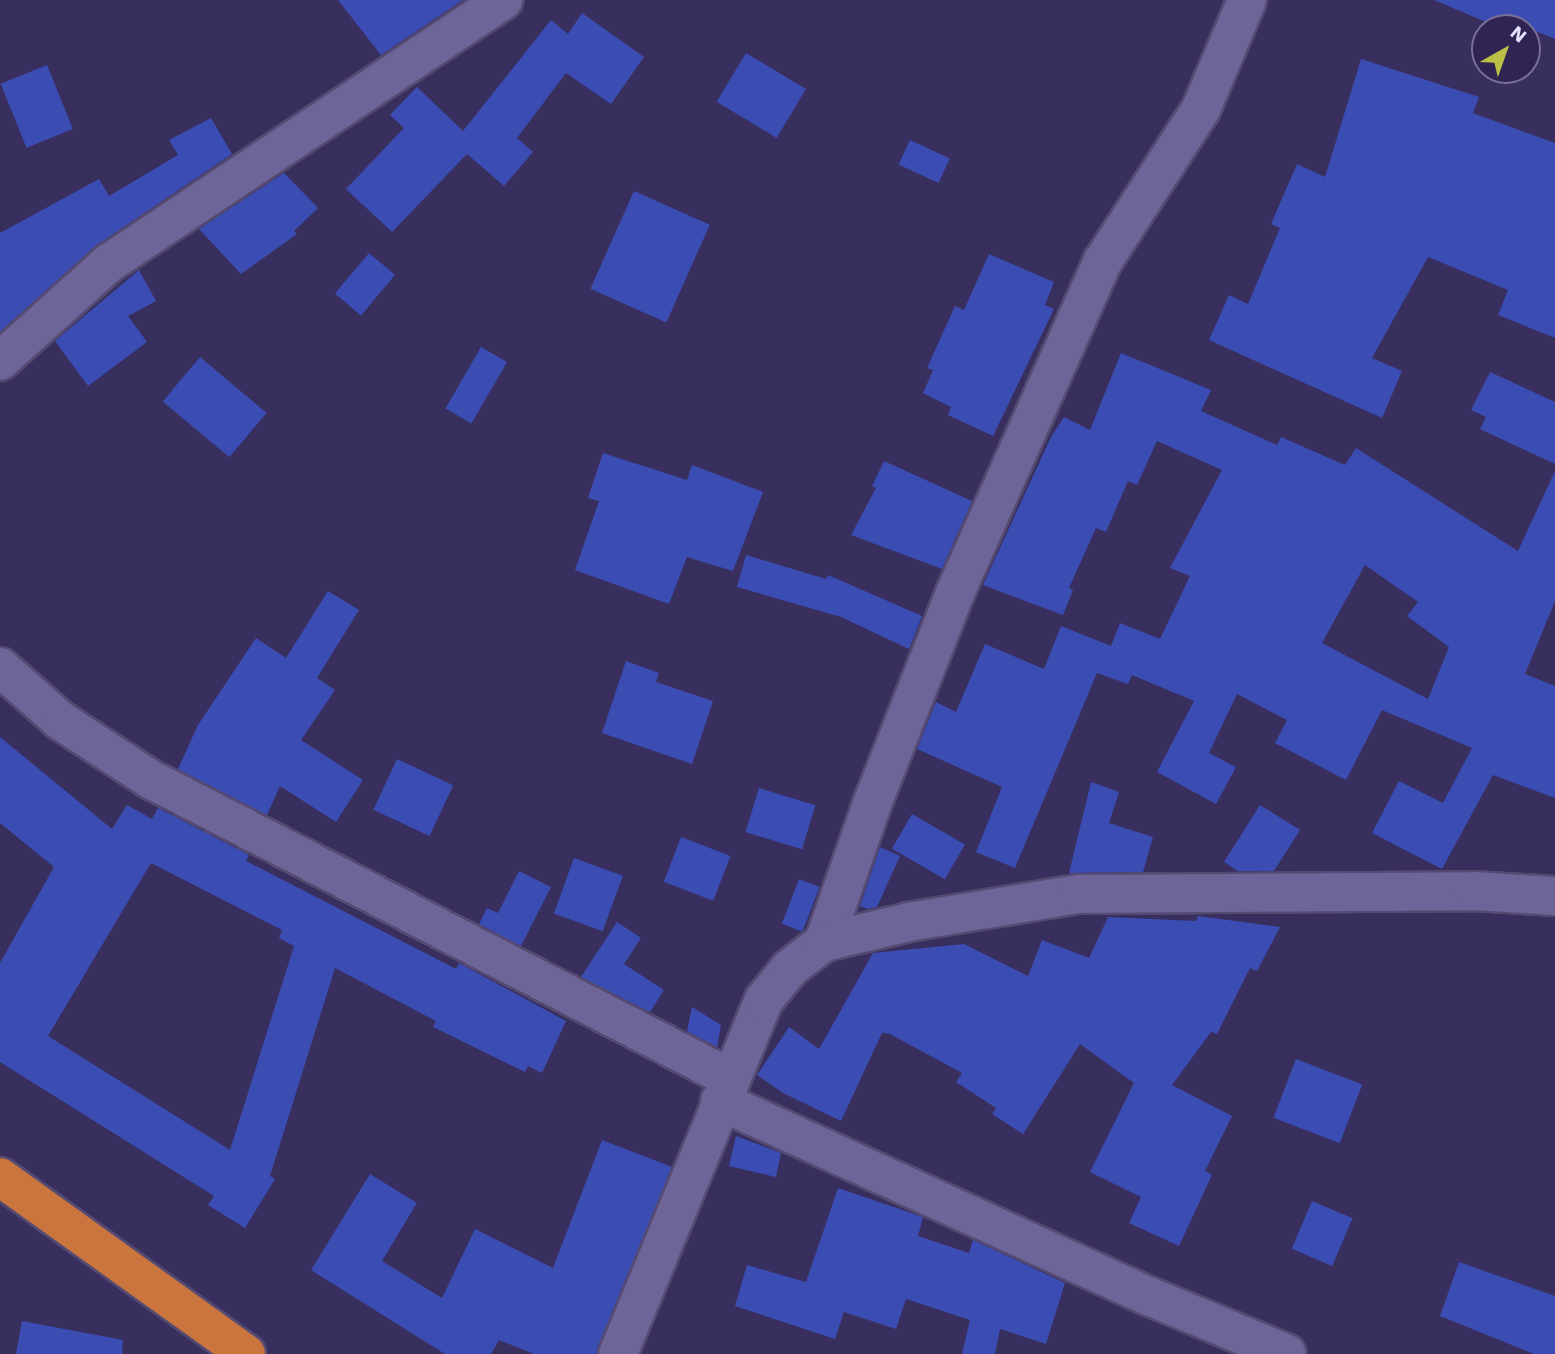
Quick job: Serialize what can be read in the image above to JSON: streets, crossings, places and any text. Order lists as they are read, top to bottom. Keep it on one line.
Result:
{"north":"top right"}
